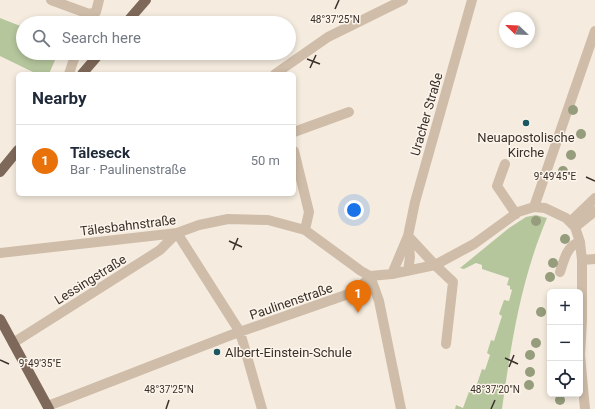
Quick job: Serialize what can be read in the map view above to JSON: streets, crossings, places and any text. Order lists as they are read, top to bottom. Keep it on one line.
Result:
{"streets":{"street":["Uracher Straße","Tälesbahnstraße","Lessingstraße","Paulinenstraße"]},"crossings":[["Tälesbahnstraße","Lessingstraße"],["Tälesbahnstraße","Paulinenstraße"]],"places":["Neuapostolische Kirche","Albert-Einstein-Schule"],"north":"top left","page":{"search":"Search here","heading":"Nearby","list":[{"mark":"1","name":"Täleseck","note":"Bar · Paulinenstraße","value":"50 m"}],"pins":"1","map_buttons":["+","−"]},"coordinates":["48°37'25\"N","9°49'45\"E","9°49'35\"E","48°37'20\"N"]}
